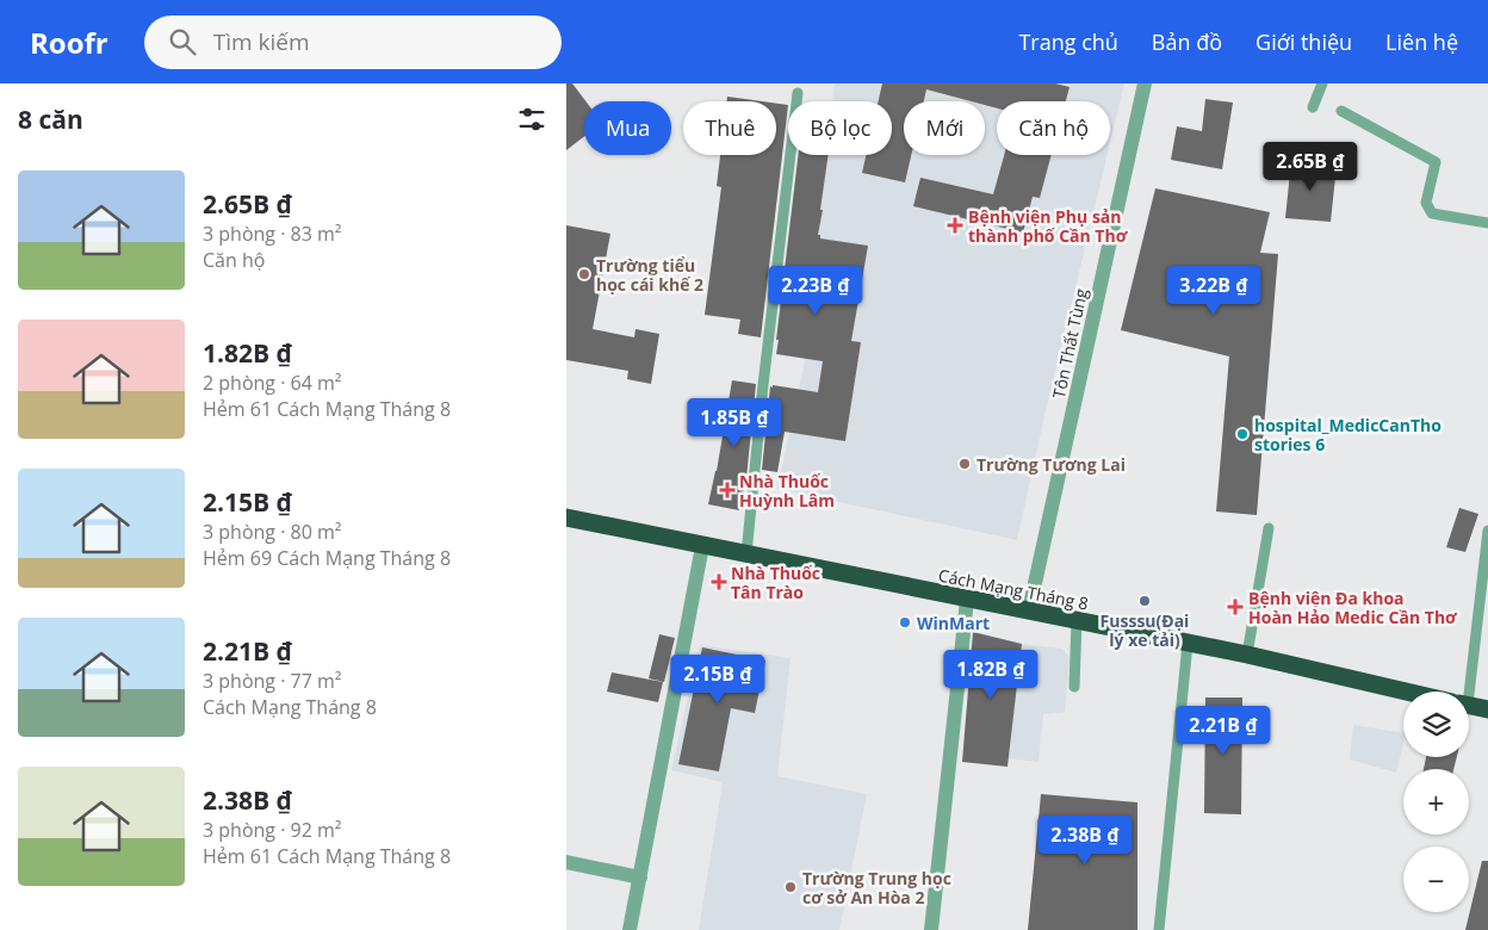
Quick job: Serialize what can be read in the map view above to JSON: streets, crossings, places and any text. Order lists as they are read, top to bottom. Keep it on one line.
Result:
{"streets":{"highway":["Cách Mạng Tháng 8"],"street":["Tôn Thất Tùng"]},"crossings":[["Tôn Thất Tùng","Cách Mạng Tháng 8"]],"places":{"health":["Bệnh viện Phụ sản thành phố Cần Thơ","Nhà Thuốc Huỳnh Lâm","Nhà Thuốc Tân Trào","Bệnh viện Đa khoa Hoàn Hảo Medic Cần Thơ"],"other":["Trường tiểu học cái khế 2","hospital_MedicCanTho stories 6","Trường Tương Lai","Fusssu(Đại lý xe tải)","WinMart","Trường Trung học cơ sở An Hòa 2"]},"page":{"header":"Roofr","search":"Tìm kiếm","nav":["Trang chủ","Bản đồ","Giới thiệu","Liên hệ"],"heading":"8 căn","chip":["Mua","Thuê","Bộ lọc","Mới","Căn hộ"],"price":["2.65B ₫","2.23B ₫","3.22B ₫","1.85B ₫","1.82B ₫","2.15B ₫","2.21B ₫","2.38B ₫"],"list":[{"name":"2.65B ₫","note":"3 phòng · 83 m² · Căn hộ"},{"name":"1.82B ₫","note":"2 phòng · 64 m² · Hẻm 61 Cách Mạng Tháng 8"},{"name":"2.15B ₫","note":"3 phòng · 80 m² · Hẻm 69 Cách Mạng Tháng 8"},{"name":"2.21B ₫","note":"3 phòng · 77 m² · Cách Mạng Tháng 8"},{"name":"2.38B ₫","note":"3 phòng · 92 m² · Hẻm 61 Cách Mạng Tháng 8"}],"map_buttons":["+","−"]}}
